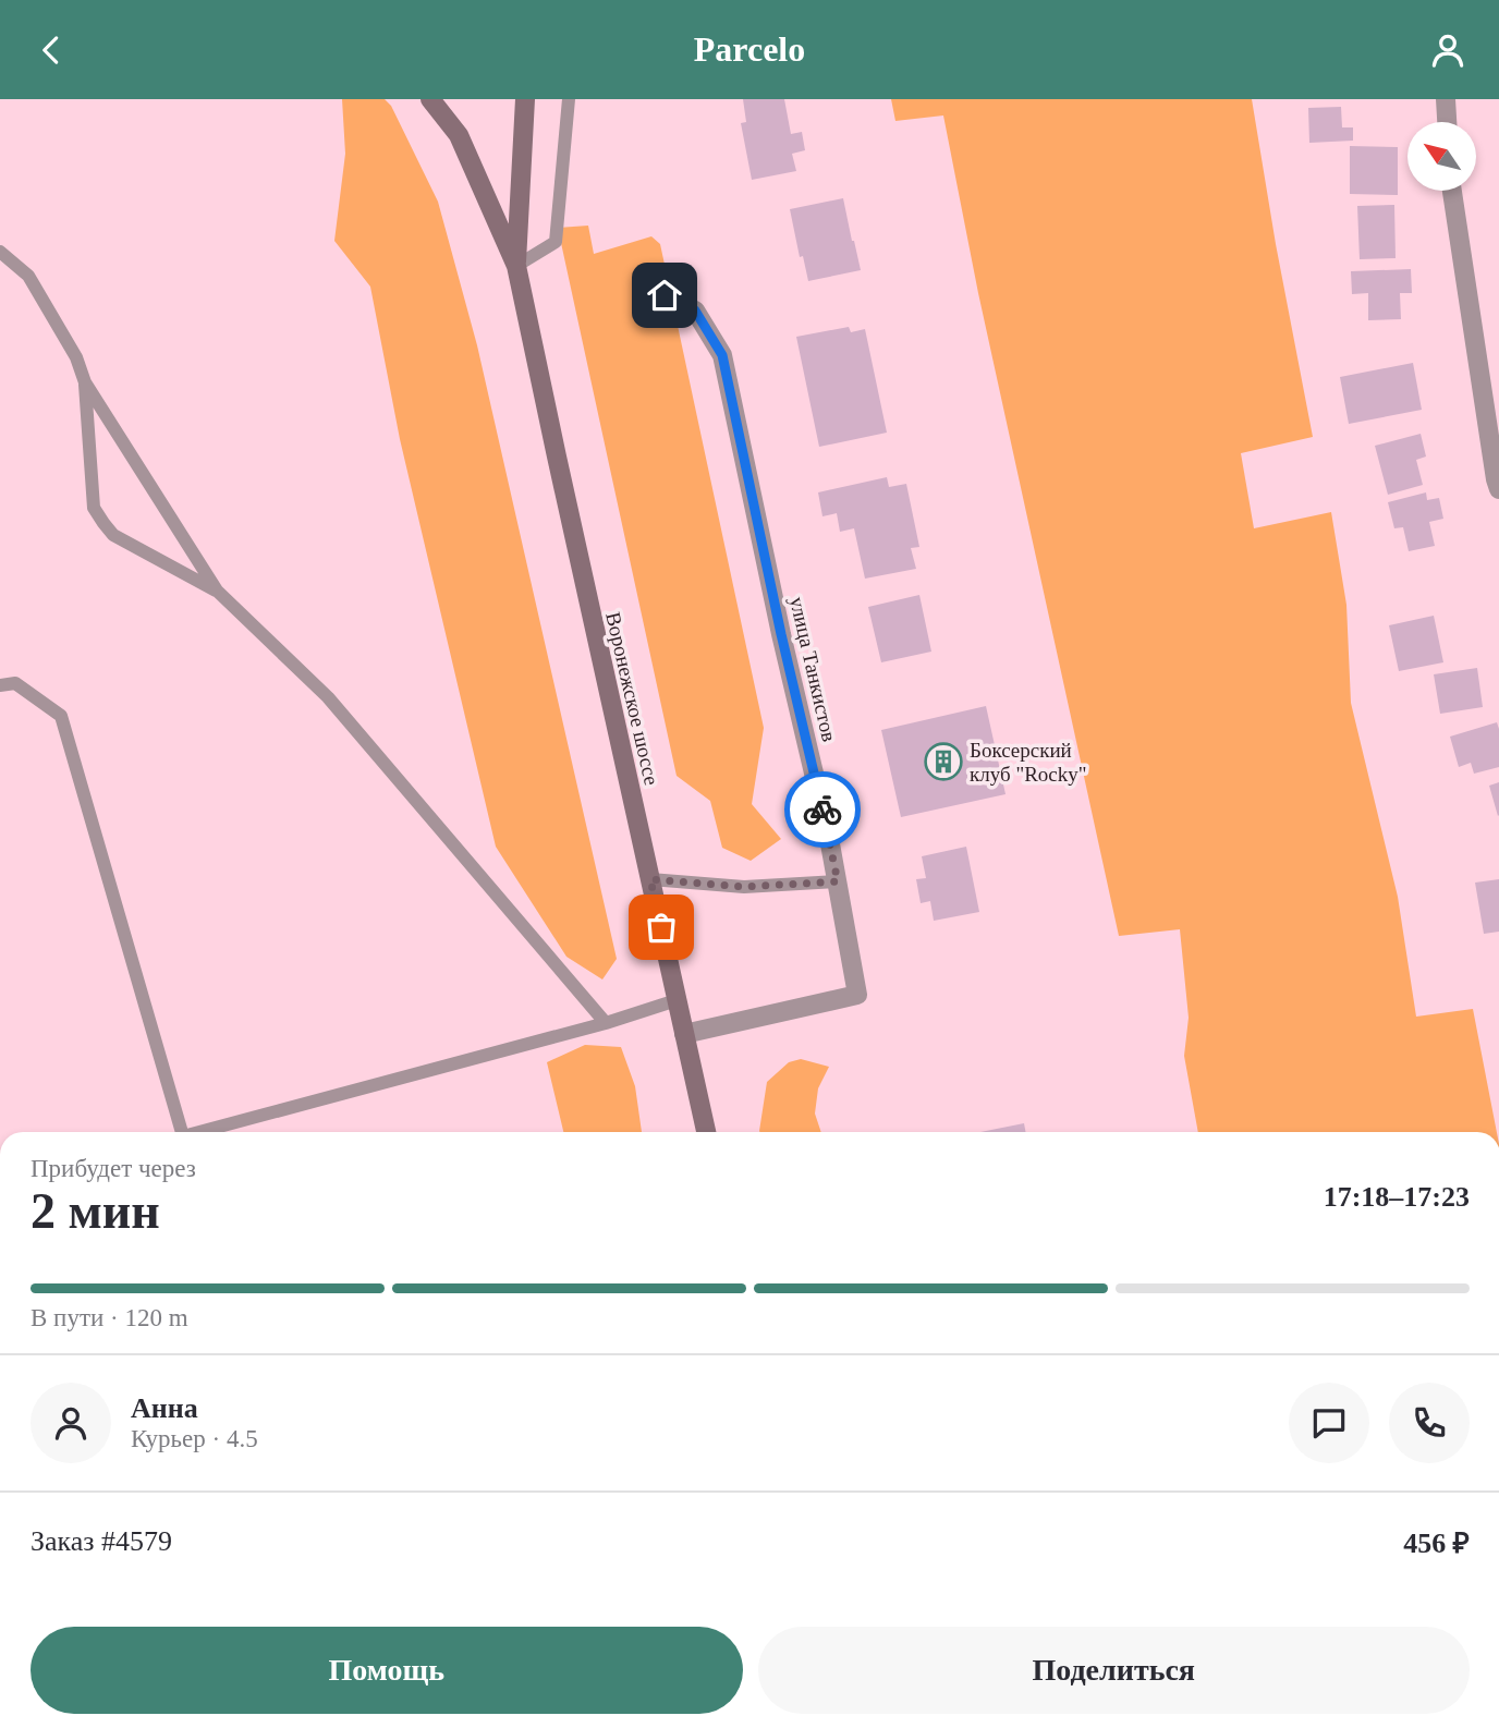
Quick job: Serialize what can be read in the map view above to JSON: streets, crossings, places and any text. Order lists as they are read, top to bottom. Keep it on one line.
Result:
{"streets":{"main road":["Воронежское шоссе"],"street":["улица Танкистов"]},"crossings":[["улица Танкистов","Воронежское шоссе"]],"places":{"building":["Боксерский клуб \"Rocky\""]},"north":"top left","page":{"header":"Parcelo","heading":["2 мин","Прибудет через","17:18–17:23"],"panel":["Анна","Курьер · 4.5","Заказ #4579","456 ₽"],"bar":"В пути · 120 m","buttons":["Помощь","Поделиться"]}}
